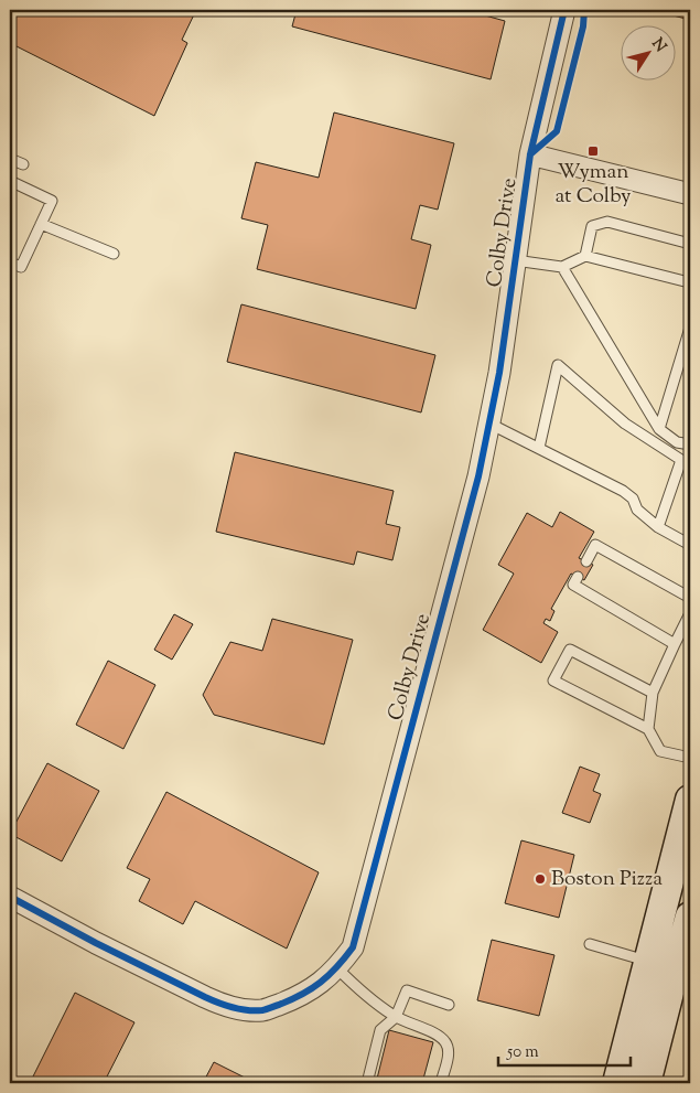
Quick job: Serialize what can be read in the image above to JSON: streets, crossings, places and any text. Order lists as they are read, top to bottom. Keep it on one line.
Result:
{"streets":{"street":["Colby Drive"]},"places":{"transit":["Wyman at Colby"],"other":["Boston Pizza"]},"scale_bar":"50 m","north":"top right"}
